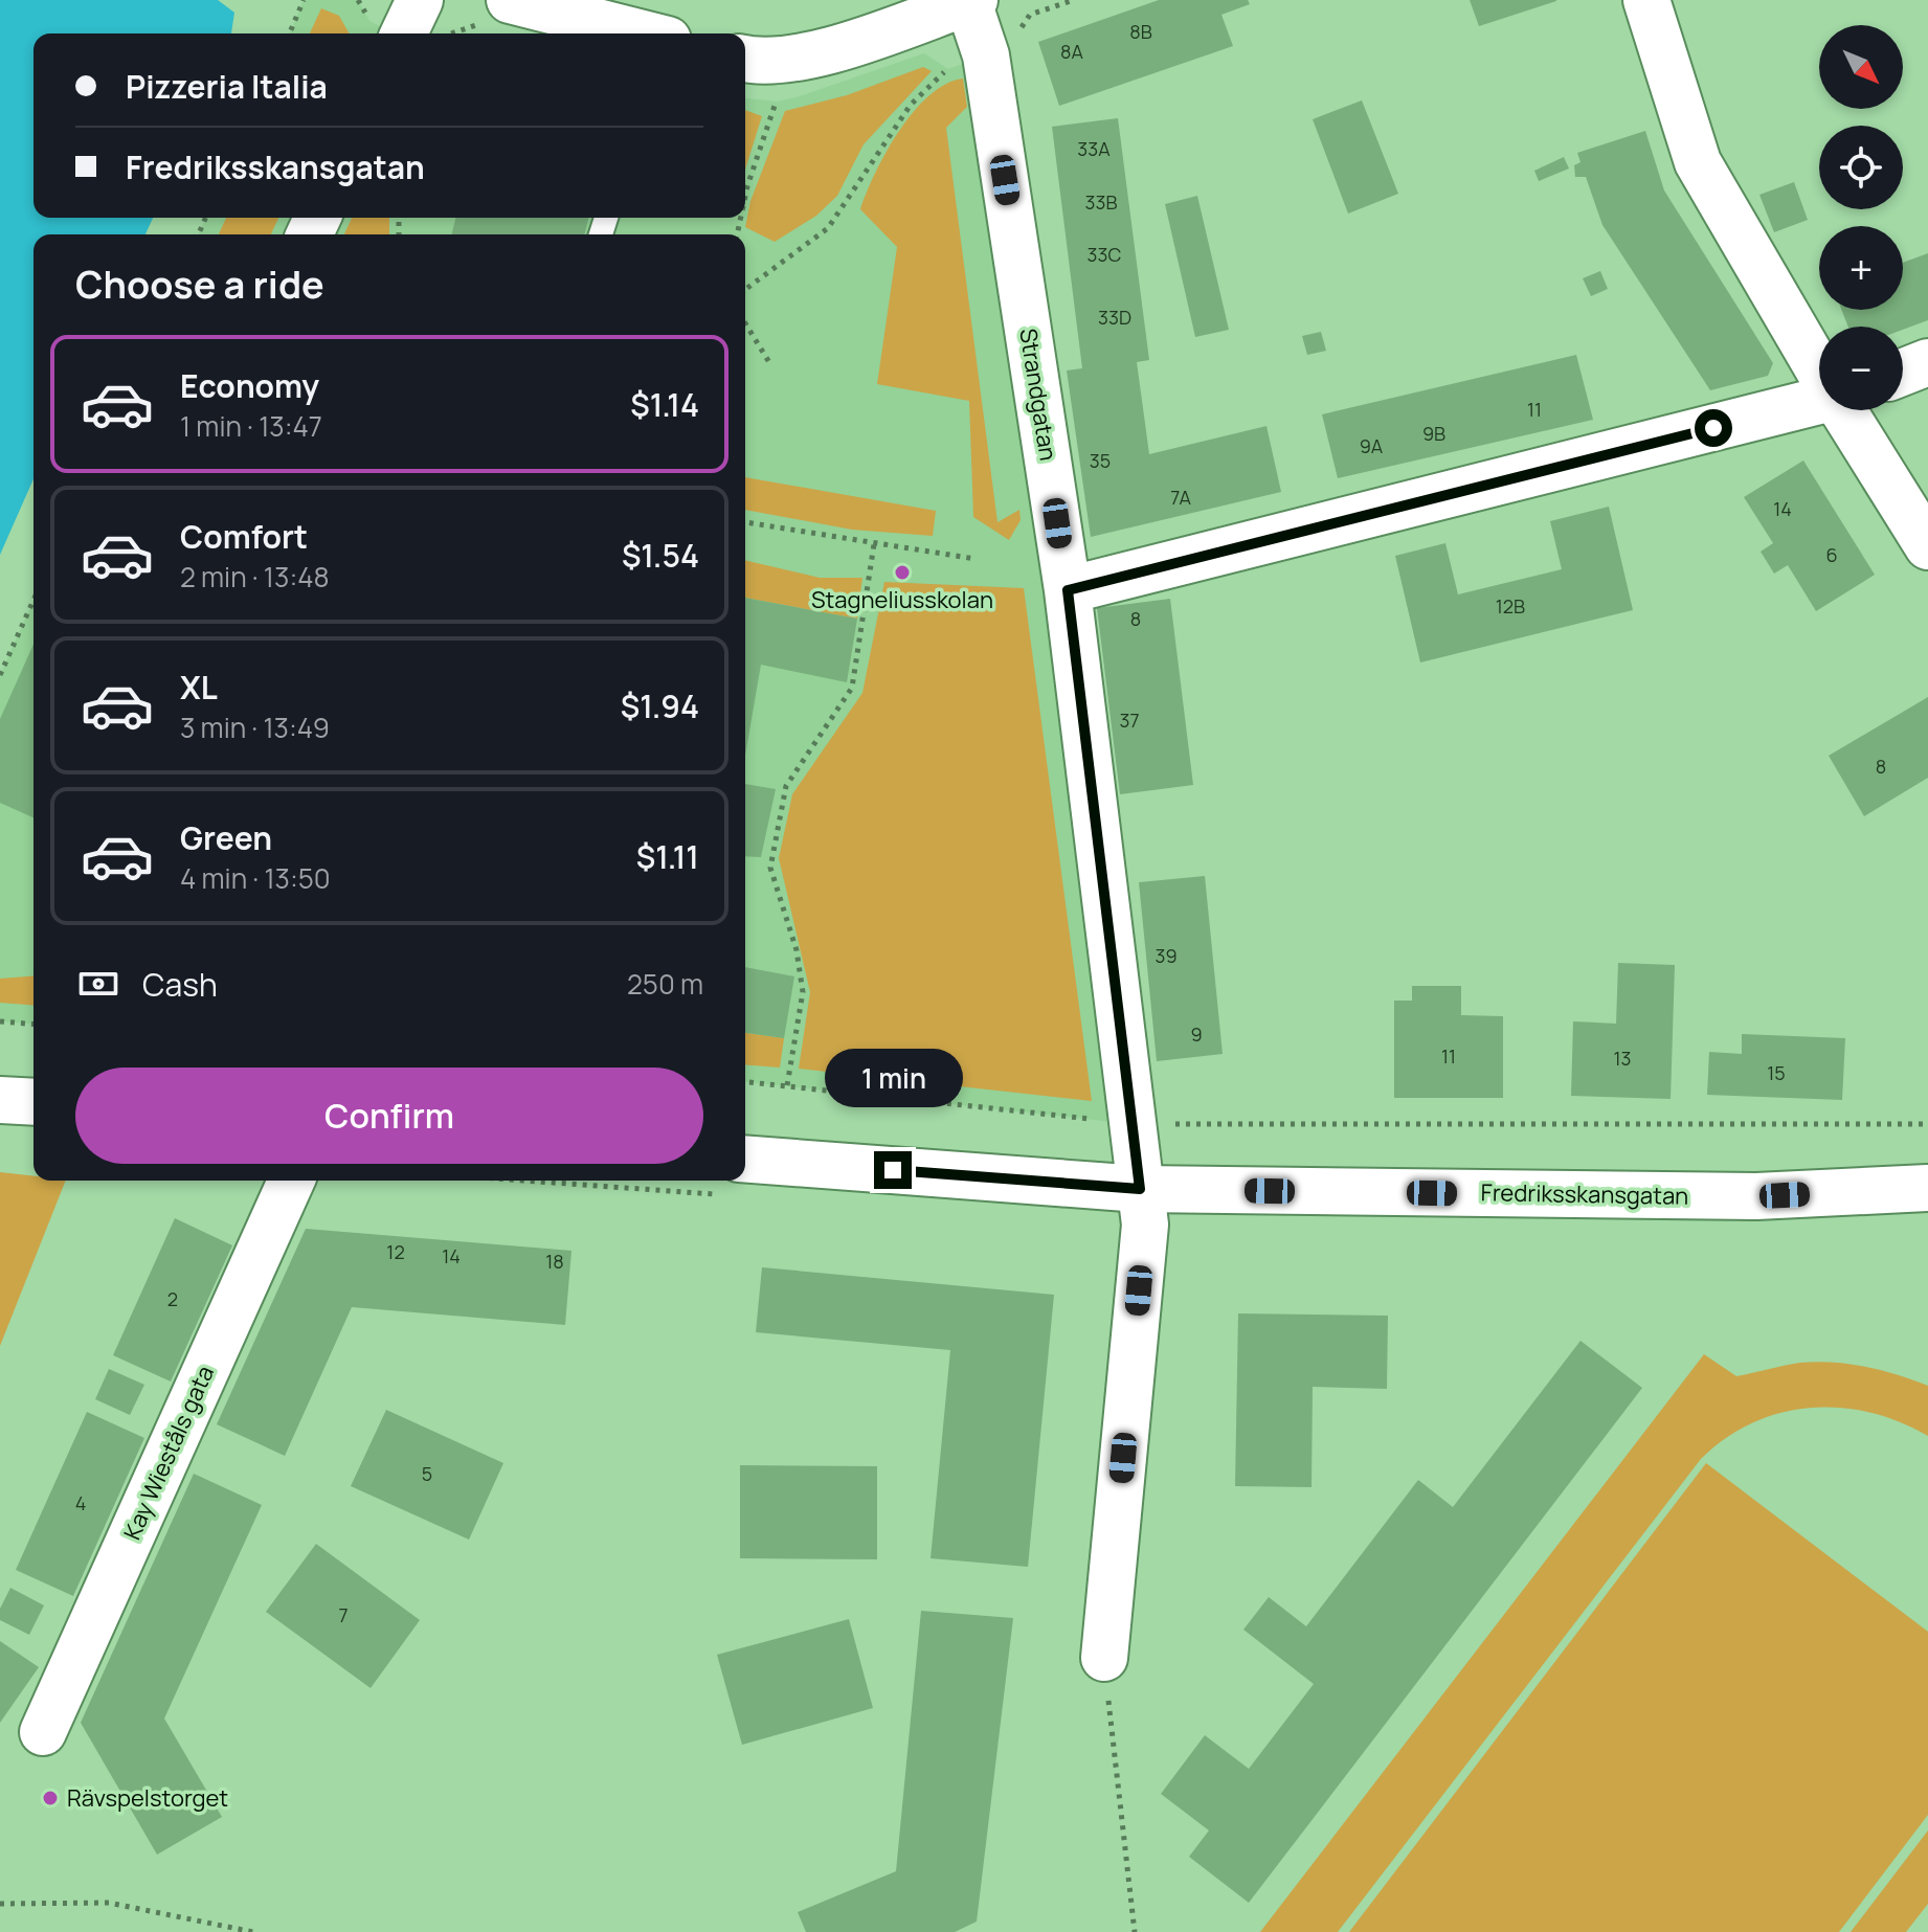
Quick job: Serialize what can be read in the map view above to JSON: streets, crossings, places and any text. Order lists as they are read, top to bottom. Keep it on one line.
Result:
{"streets":{"street":["Strandgatan","Fredriksskansgatan","Kay Wieståls gata"]},"crossings":[["Strandgatan","Fredriksskansgatan"]],"places":["Stagneliusskolan","Rävspelstorget"],"house_numbers":["8B","8A","33A","33B","33C","33D","11","9B","9A","35","7A","14","6","12B","8","37","8","39","9","11","13","15","12","14","18","2","5","4","7"],"north":"bottom right","page":{"map_buttons":["+","−"],"banner":["Pizzeria Italia","Fredriksskansgatan"],"heading":"Choose a ride","list":[{"name":"Economy","note":"1 min · 13:47","value":"$1.14"},{"name":"Comfort","note":"2 min · 13:48","value":"$1.54"},{"name":"XL","note":"3 min · 13:49","value":"$1.94"},{"name":"Green","note":"4 min · 13:50","value":"$1.11"}],"pay":["Cash","250 m"],"bubble":"1 min","buttons":"Confirm"}}
